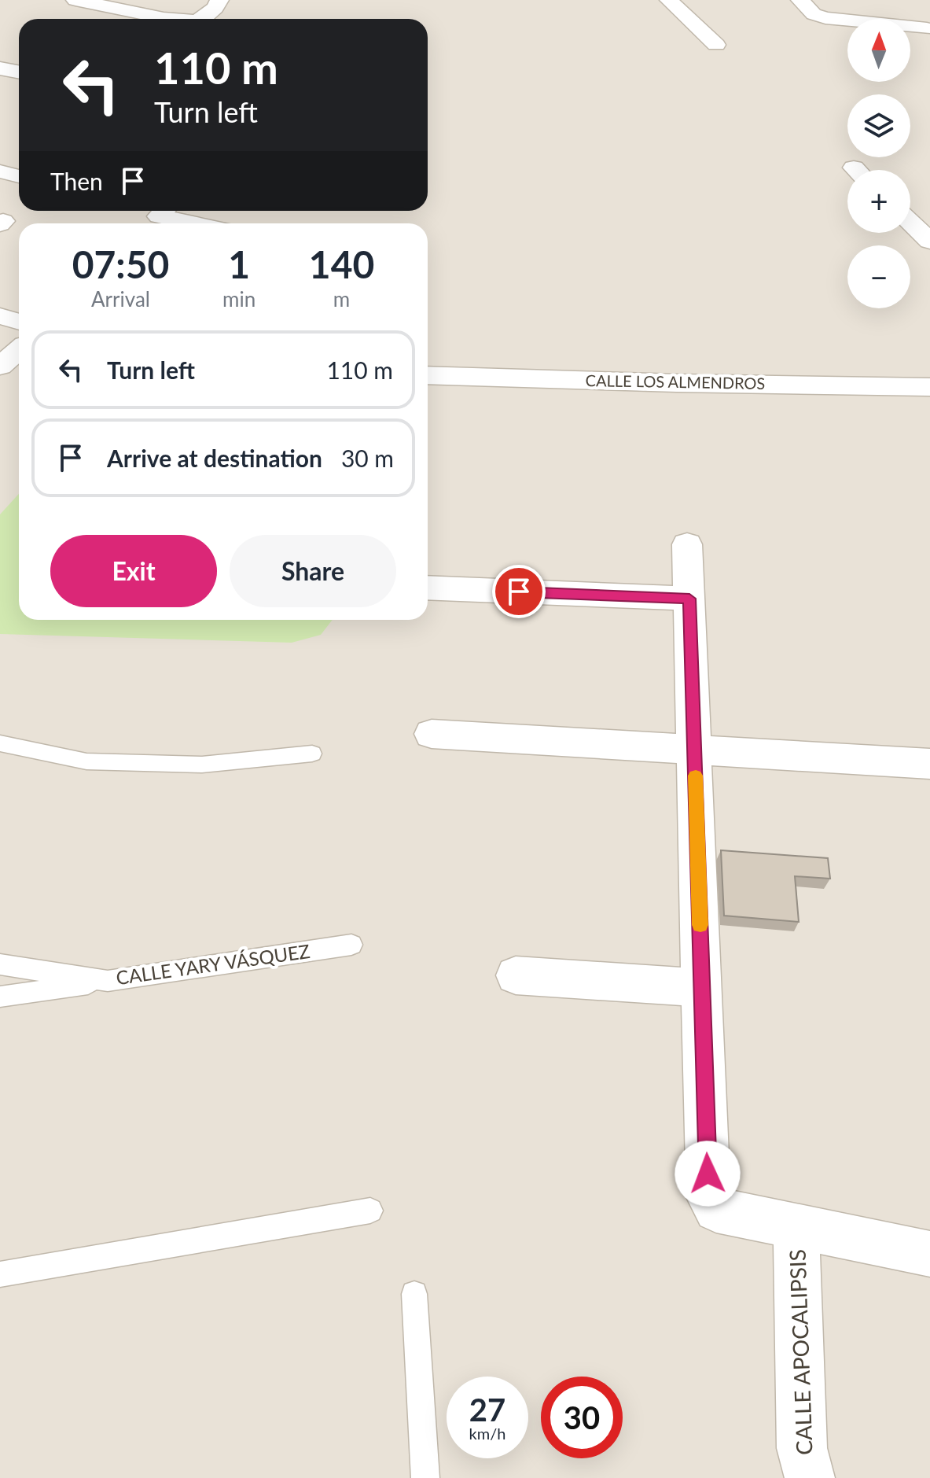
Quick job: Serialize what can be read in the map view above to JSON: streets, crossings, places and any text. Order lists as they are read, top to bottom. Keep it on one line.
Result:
{"streets":{"street":["CALLE LOS ALMENDROS","CALLE APOCALIPSIS"],"lane":["CALLE YARY VÁSQUEZ"]},"north":"top","page":{"map_buttons":["+","−"],"turn":["110 m","Turn left"],"then":"Then","eta":["07:50","Arrival","1","min","140","m"],"list":[{"name":"Turn left","value":"110 m"},{"name":"Arrive at destination","value":"30 m"}],"buttons":["Exit","Share"],"speed":"27 km/h","limit":"30"}}
